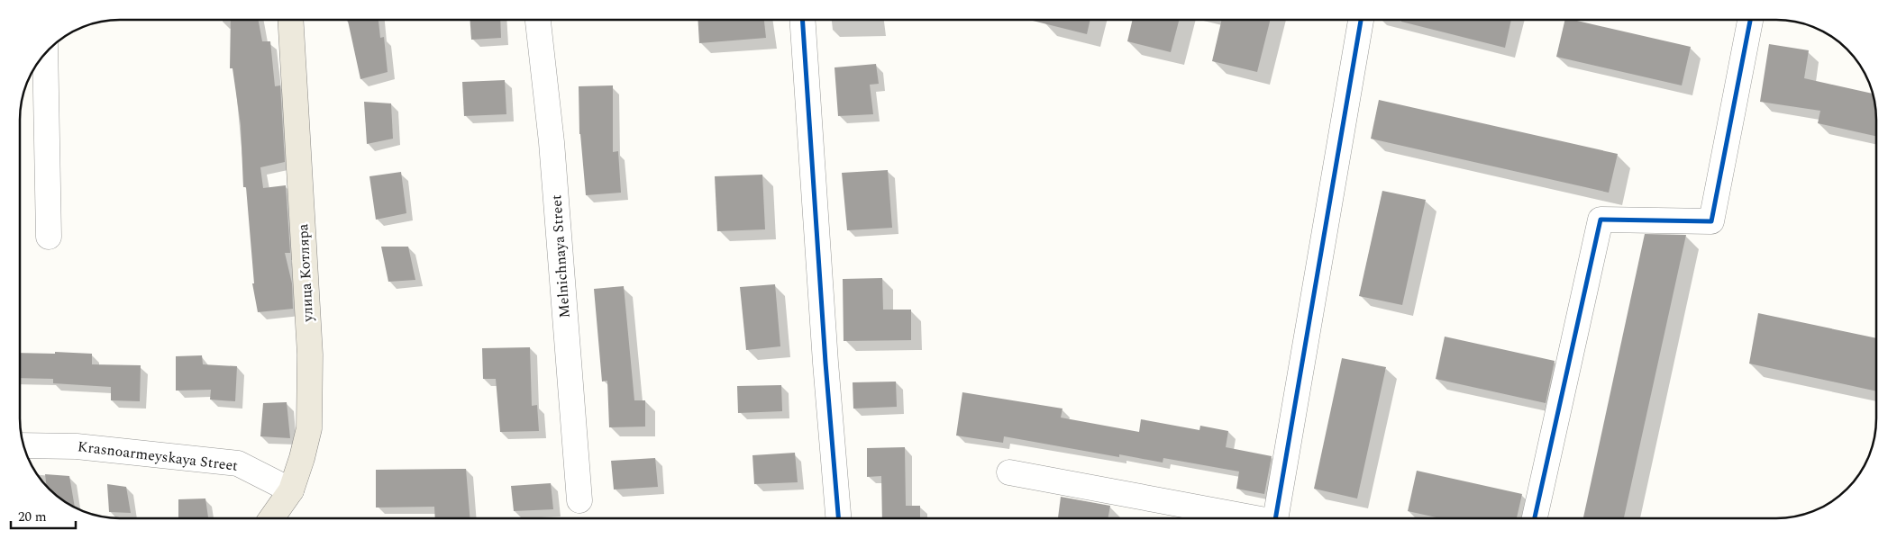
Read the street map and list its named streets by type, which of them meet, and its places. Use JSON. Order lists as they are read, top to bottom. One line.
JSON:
{"streets":{"main road":["улица Котляра"],"street":["Melnichnaya Street","Krasnoarmeyskaya Street"]},"crossings":[["улица Котляра","Krasnoarmeyskaya Street"]],"scale_bar":"20 m"}
